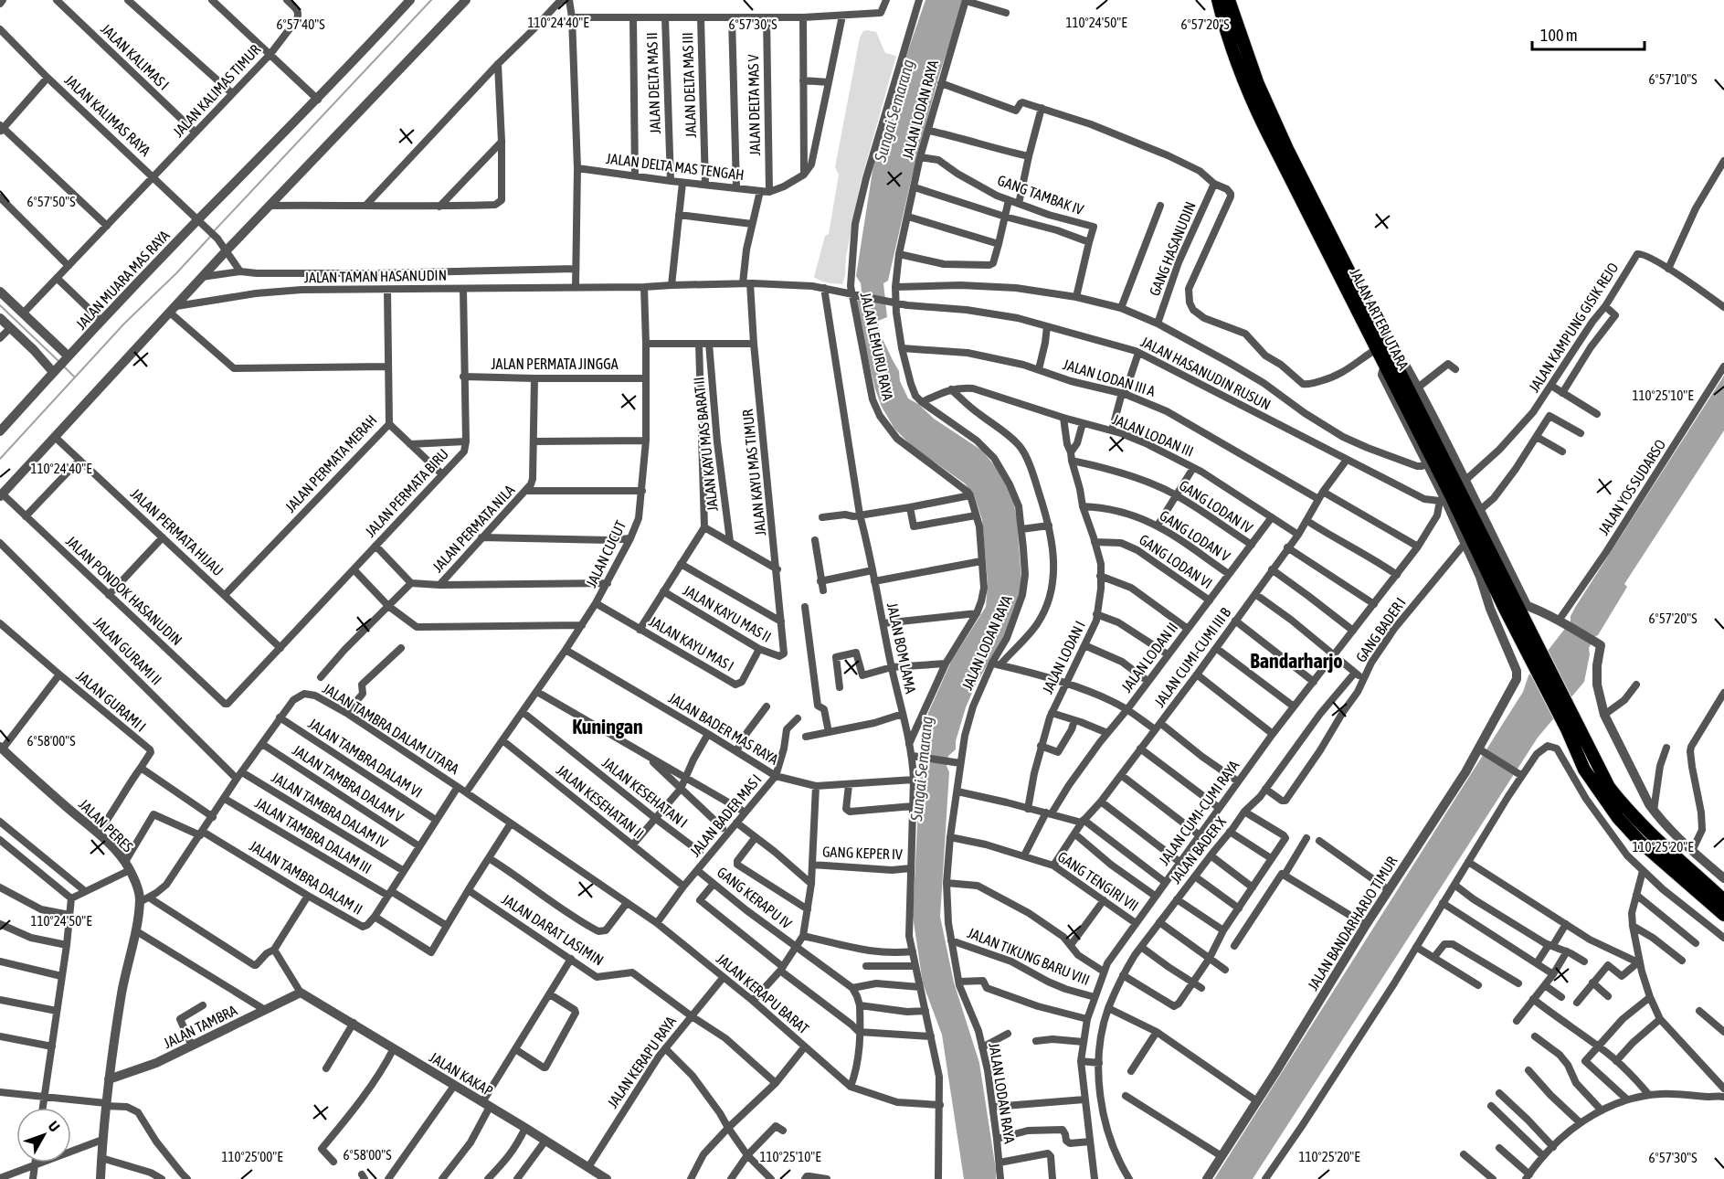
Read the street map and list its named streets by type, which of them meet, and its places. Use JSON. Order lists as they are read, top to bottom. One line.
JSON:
{"streets":{"highway":["JALAN ARTERI UTARA"],"street":["JALAN KALIMAS I","JALAN DELTA MAS II","JALAN DELTA MAS III","JALAN KALIMAS TIMUR","JALAN DELTA MAS V","JALAN LODAN RAYA","JALAN KALIMAS RAYA","JALAN DELTA MAS TENGAH","GANG TAMBAK IV","GANG HASANUDIN","JALAN TAMAN HASANUDIN","JALAN MUARA MAS RAYA","JALAN KAMPUNG GISIK REJO","JALAN LEMURU RAYA","JALAN PERMATA JINGGA","JALAN HASANUDIN RUSUN","JALAN LODAN III A","JALAN LODAN III","JALAN KAYU MAS BARAT II","JALAN PERMATA MERAH","JALAN KAYU MAS TIMUR","JALAN YOS SUDARSO","JALAN PERMATA BIRU","GANG LODAN IV","JALAN PERMATA NILA","JALAN PERMATA HIJAU","GANG LODAN V","JALAN CUCUT","GANG LODAN VI","JALAN PONDOK HASANUDIN","JALAN KAYU MAS II","GANG BADER I","JALAN KAYU MAS I","JALAN BOM LAMA","JALAN GURAMI II","JALAN LODAN I","JALAN LODAN II","JALAN CUMI-CUMI III B","JALAN GURAMI I","JALAN TAMBRA DALAM UTARA","JALAN BADER MAS RAYA","JALAN TAMBRA DALAM VI","JALAN TAMBRA DALAM V","JALAN KESEHATAN I","JALAN KESEHATAN II","JALAN TAMBRA DALAM IV","JALAN CUMI-CUMI RAYA","JALAN BADER MAS I","JALAN PERES","JALAN TAMBRA DALAM III","JALAN BADER X","GANG KEPER IV","JALAN TAMBRA DALAM II","GANG TENGIRI VII","GANG KERAPU IV","JALAN BANDARHARJO TIMUR","JALAN DARAT LASIMIN","JALAN TIKUNG BARU VIII","JALAN KERAPU BARAT","JALAN TAMBRA","JALAN KERAPU RAYA","JALAN KAKAP"]},"crossings":[["JALAN KALIMAS I","JALAN KALIMAS TIMUR"],["JALAN DELTA MAS II","JALAN DELTA MAS TENGAH"],["JALAN DELTA MAS III","JALAN DELTA MAS TENGAH"],["JALAN KALIMAS TIMUR","JALAN KALIMAS RAYA"],["JALAN DELTA MAS V","JALAN DELTA MAS TENGAH"],["JALAN LODAN RAYA","GANG TAMBAK IV"],["JALAN LODAN RAYA","JALAN TAMAN HASANUDIN"],["JALAN LODAN RAYA","JALAN HASANUDIN RUSUN"],["JALAN LODAN RAYA","JALAN LODAN III A"],["JALAN LODAN RAYA","JALAN LODAN III"],["JALAN LODAN RAYA","GANG TENGIRI VII"],["JALAN LODAN RAYA","JALAN TIKUNG BARU VIII"],["JALAN KALIMAS RAYA","JALAN TAMAN HASANUDIN"],["JALAN KALIMAS RAYA","JALAN MUARA MAS RAYA"],["JALAN DELTA MAS TENGAH","JALAN KAYU MAS TIMUR"],["JALAN TAMAN HASANUDIN","JALAN LEMURU RAYA"],["JALAN TAMAN HASANUDIN","JALAN HASANUDIN RUSUN"],["JALAN TAMAN HASANUDIN","JALAN PERMATA MERAH"],["JALAN TAMAN HASANUDIN","JALAN KAYU MAS TIMUR"],["JALAN TAMAN HASANUDIN","JALAN PERMATA BIRU"],["JALAN TAMAN HASANUDIN","JALAN CUCUT"],["JALAN TAMAN HASANUDIN","JALAN BOM LAMA"],["JALAN ARTERI UTARA","JALAN KAMPUNG GISIK REJO"],["JALAN ARTERI UTARA","JALAN HASANUDIN RUSUN"],["JALAN ARTERI UTARA","JALAN CUMI-CUMI RAYA"],["JALAN ARTERI UTARA","JALAN BANDARHARJO TIMUR"],["JALAN KAMPUNG GISIK REJO","JALAN HASANUDIN RUSUN"],["JALAN KAMPUNG GISIK REJO","JALAN CUMI-CUMI RAYA"],["JALAN PERMATA JINGGA","JALAN PERMATA BIRU"],["JALAN PERMATA JINGGA","JALAN PERMATA NILA"],["JALAN PERMATA JINGGA","JALAN CUCUT"],["JALAN HASANUDIN RUSUN","JALAN CUMI-CUMI III B"],["JALAN HASANUDIN RUSUN","JALAN CUMI-CUMI RAYA"],["JALAN LODAN III A","JALAN CUMI-CUMI III B"],["JALAN LODAN III A","JALAN CUMI-CUMI RAYA"],["JALAN LODAN III","JALAN LODAN I"],["JALAN LODAN III","JALAN LODAN II"],["JALAN LODAN III","JALAN CUMI-CUMI III B"],["JALAN PERMATA MERAH","JALAN PERMATA HIJAU"],["JALAN KAYU MAS TIMUR","JALAN KAYU MAS II"],["JALAN PERMATA BIRU","JALAN PERMATA HIJAU"],["JALAN PERMATA BIRU","JALAN PONDOK HASANUDIN"],["GANG LODAN IV","JALAN LODAN I"],["GANG LODAN IV","JALAN LODAN II"],["GANG LODAN V","JALAN LODAN I"],["GANG LODAN V","JALAN LODAN II"],["JALAN CUCUT","JALAN KAYU MAS I"],["JALAN CUCUT","JALAN TAMBRA DALAM UTARA"],["JALAN CUCUT","JALAN BADER MAS RAYA"],["JALAN CUCUT","JALAN KESEHATAN I"],["JALAN CUCUT","JALAN KESEHATAN II"],["GANG LODAN VI","JALAN LODAN I"],["GANG LODAN VI","JALAN LODAN II"],["JALAN KAYU MAS II","JALAN KAYU MAS I"],["GANG BADER I","JALAN BADER X"],["JALAN BOM LAMA","JALAN BADER MAS RAYA"],["JALAN BOM LAMA","GANG KEPER IV"],["JALAN GURAMI II","JALAN TAMBRA DALAM UTARA"],["JALAN GURAMI II","JALAN TAMBRA DALAM IV"],["JALAN LODAN II","GANG TENGIRI VII"],["JALAN CUMI-CUMI III B","GANG TENGIRI VII"],["JALAN TAMBRA DALAM UTARA","JALAN TAMBRA DALAM VI"],["JALAN TAMBRA DALAM UTARA","JALAN TAMBRA DALAM V"],["JALAN TAMBRA DALAM UTARA","JALAN TAMBRA DALAM IV"],["JALAN TAMBRA DALAM UTARA","JALAN BADER MAS I"],["JALAN TAMBRA DALAM UTARA","JALAN PERES"],["JALAN TAMBRA DALAM UTARA","JALAN TAMBRA DALAM III"],["JALAN TAMBRA DALAM UTARA","JALAN TAMBRA DALAM II"],["JALAN TAMBRA DALAM UTARA","JALAN KERAPU BARAT"],["JALAN BADER MAS RAYA","JALAN BADER MAS I"],["JALAN TAMBRA DALAM VI","JALAN TAMBRA DALAM II"],["JALAN TAMBRA DALAM V","JALAN TAMBRA DALAM II"],["JALAN TAMBRA DALAM IV","JALAN TAMBRA DALAM II"],["JALAN CUMI-CUMI RAYA","GANG TENGIRI VII"],["JALAN CUMI-CUMI RAYA","JALAN TIKUNG BARU VIII"],["JALAN BADER MAS I","GANG KERAPU IV"],["JALAN BADER MAS I","JALAN KERAPU BARAT"],["JALAN PERES","JALAN TAMBRA DALAM II"],["JALAN PERES","JALAN TAMBRA"],["JALAN TAMBRA DALAM III","JALAN TAMBRA DALAM II"],["JALAN DARAT LASIMIN","JALAN KERAPU RAYA"],["JALAN KERAPU BARAT","JALAN KERAPU RAYA"],["JALAN TAMBRA","JALAN KAKAP"],["JALAN KERAPU RAYA","JALAN KAKAP"]],"districts":["Bandarharjo","Kuningan"],"water":["Sungai Semarang"],"scale_bar":"100 m","north":"top right","coordinates":["110°24'40\"E","110°24'50\"E","6°57'40\"S","6°57'30\"S","6°57'20\"S","6°57'10\"S","6°57'50\"S","110°25'10\"E","6°58'00\"S","110°25'20\"E","110°25'00\"E"]}
